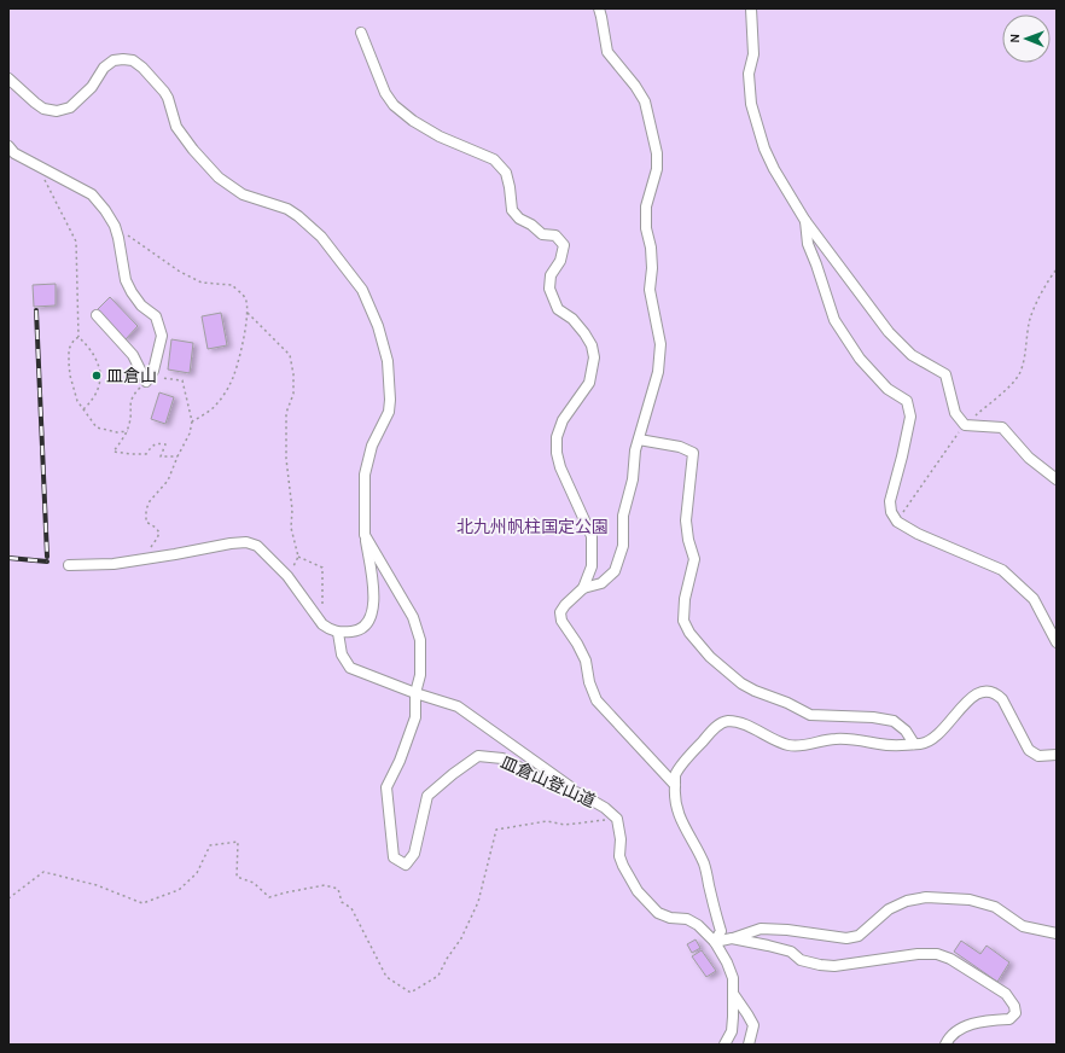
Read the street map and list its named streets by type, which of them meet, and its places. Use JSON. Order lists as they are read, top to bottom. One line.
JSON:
{"streets":{"street":["皿倉山登山道"]},"parks":["北九州帆柱国定公園"],"places":["皿倉山"],"north":"left"}
